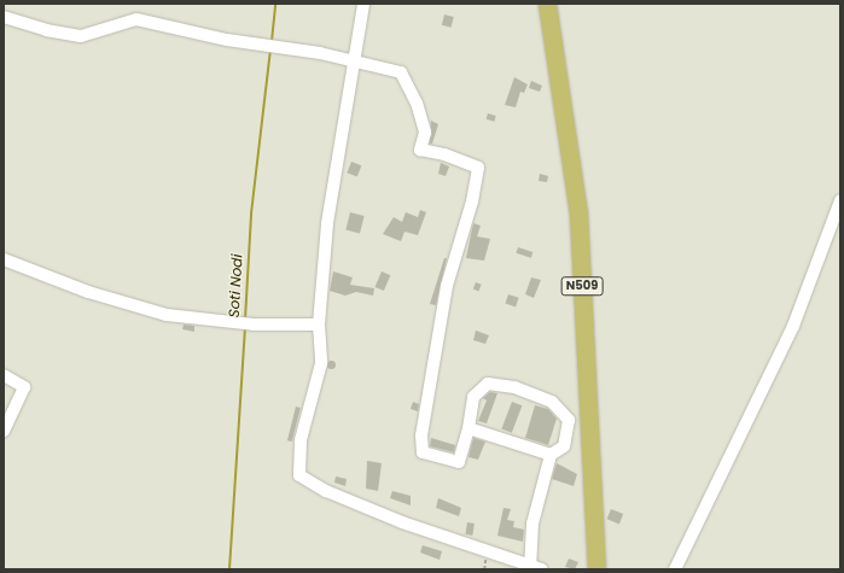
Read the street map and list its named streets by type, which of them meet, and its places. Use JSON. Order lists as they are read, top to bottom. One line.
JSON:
{"streets":{"highway":["N509"]},"water":["Soti Nodi"]}
